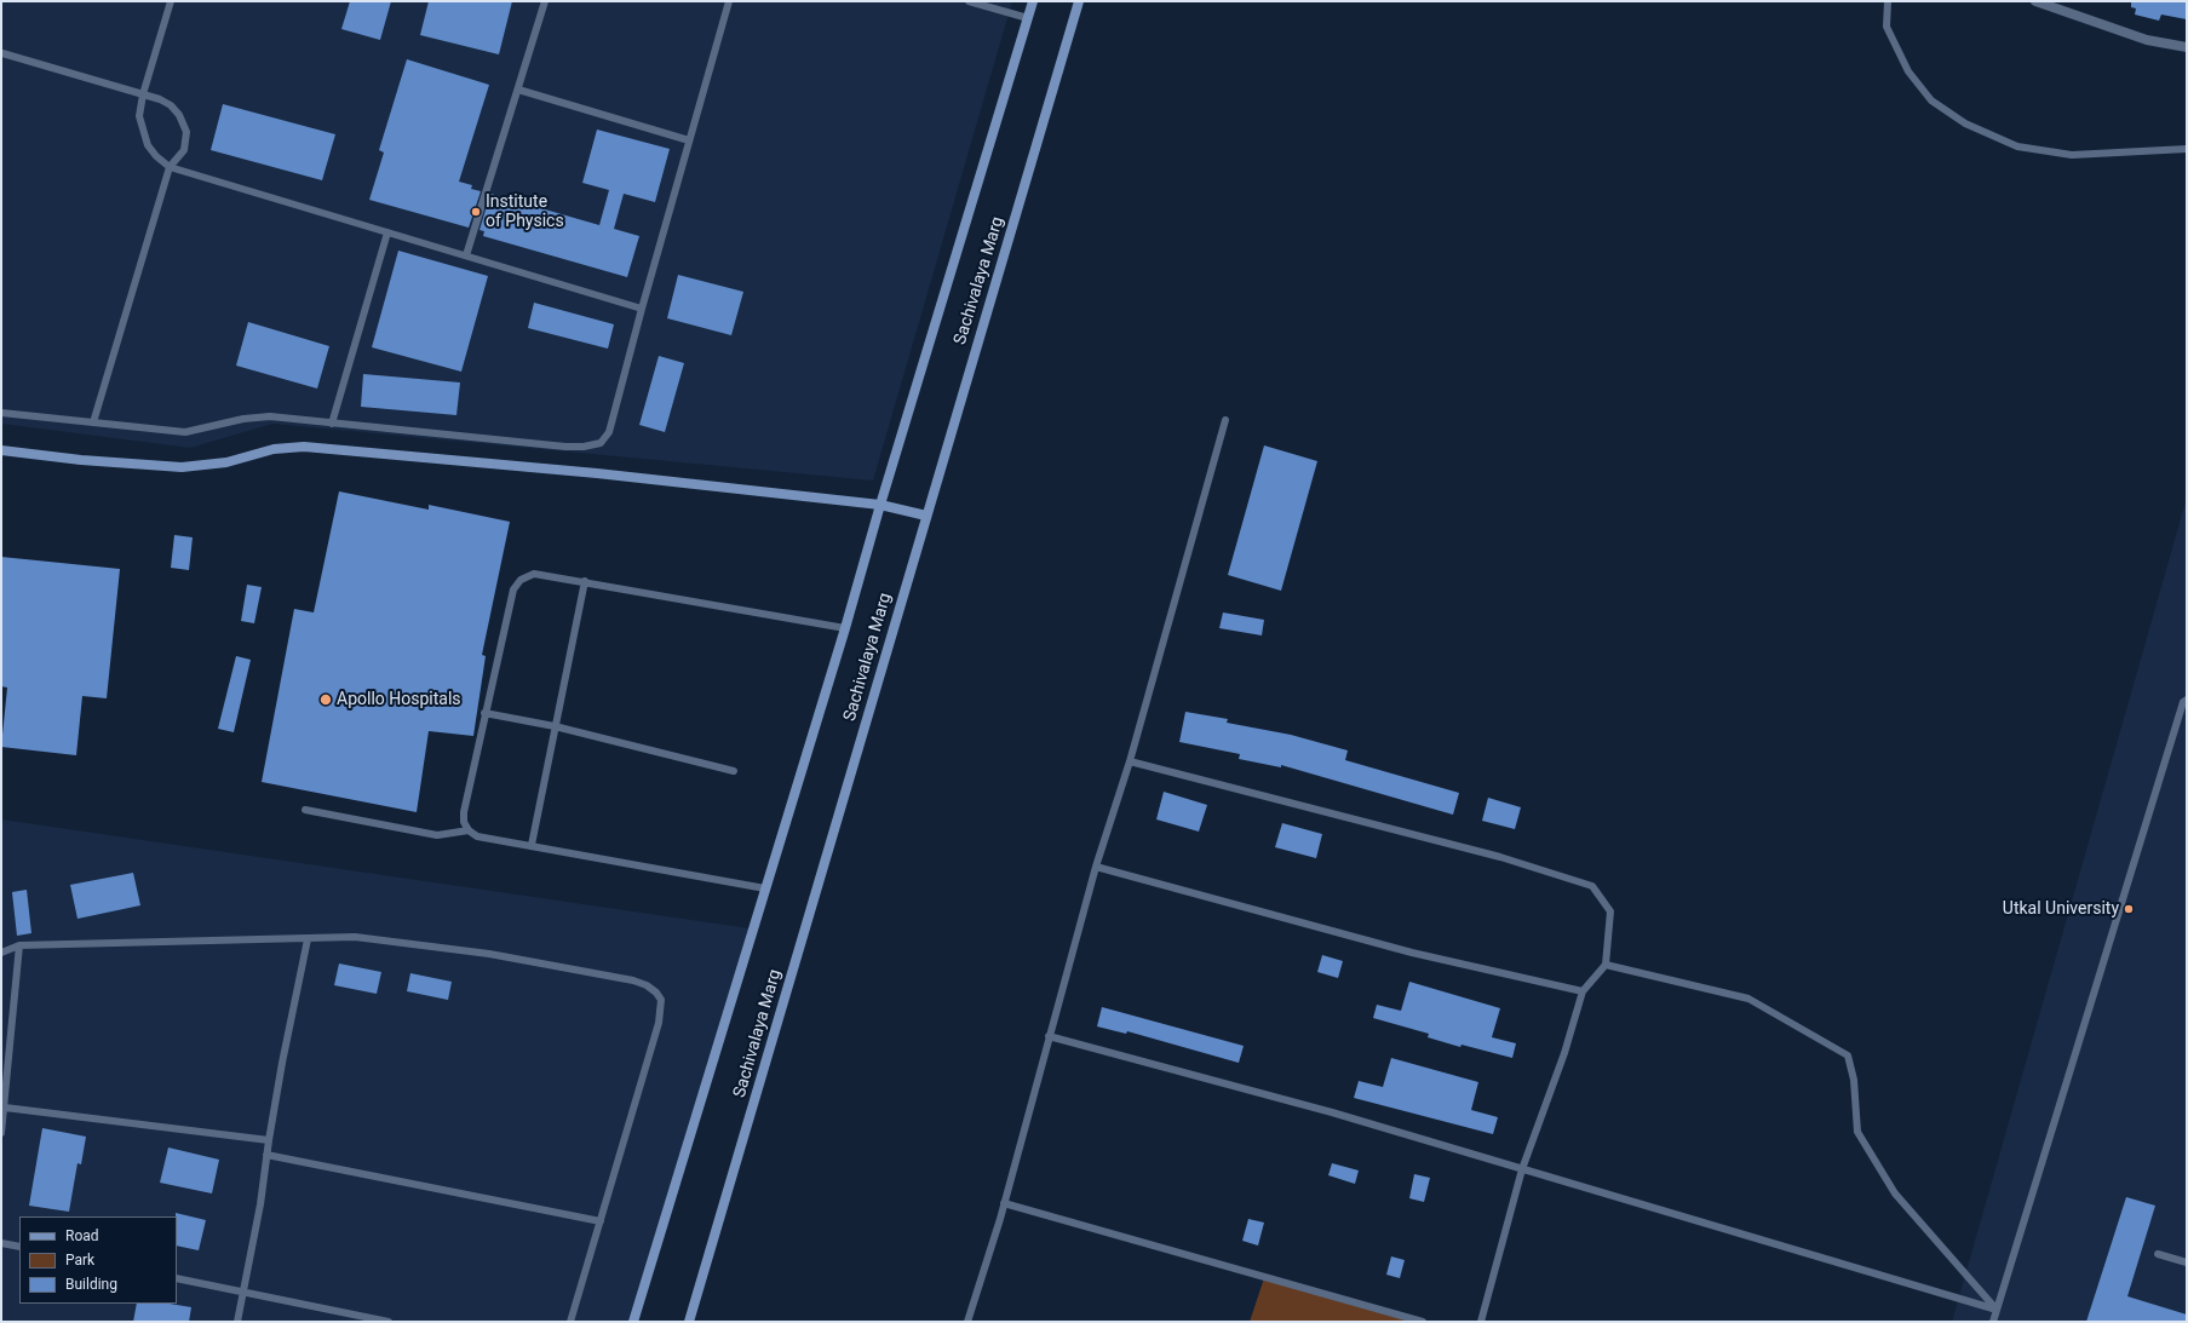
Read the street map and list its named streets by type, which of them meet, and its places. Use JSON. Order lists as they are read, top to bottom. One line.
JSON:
{"streets":{"main road":["Sachivalaya Marg"]},"places":["Institute of Physics","Apollo Hospitals","Utkal University"],"legend":["Road","Park","Building"]}
